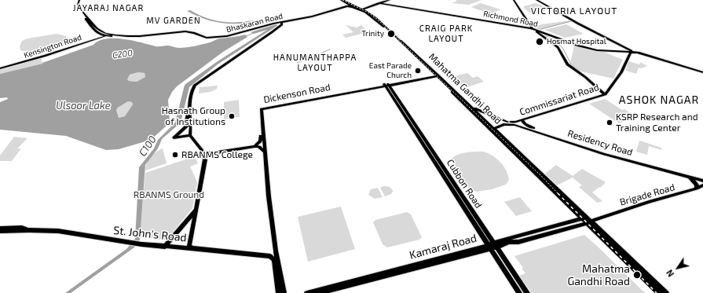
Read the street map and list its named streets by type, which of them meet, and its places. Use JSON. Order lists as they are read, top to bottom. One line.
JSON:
{"streets":{"main road":["Richmond Road","Bhaskaran Road","Kensington Road","Mahatma Gandhi Road","Dickenson Road","Commissariat Road","Residency Road","Cubbon Road","Brigade Road","St. John's Road","Kamaraj Road"]},"crossings":[["Richmond Road","Commissariat Road"],["Bhaskaran Road","Kensington Road"],["Mahatma Gandhi Road","Dickenson Road"],["Mahatma Gandhi Road","Commissariat Road"],["Mahatma Gandhi Road","Residency Road"],["Mahatma Gandhi Road","Brigade Road"],["Mahatma Gandhi Road","Kamaraj Road"],["Dickenson Road","Cubbon Road"],["Commissariat Road","Residency Road"],["Cubbon Road","Kamaraj Road"],["Brigade Road","Kamaraj Road"]],"districts":["JAYARAJ NAGAR","VICTORIA LAYOUT","MV GARDEN","CRAIG PARK LAYOUT","HANUMANTHAPPA LAYOUT","ASHOK NAGAR"],"water":["C200","Ulsoor Lake","C100"],"parks":["RBANMS Ground"],"places":["Trinity","Hosmat Hospital","East Parade Church","Hasnath Group of Institutions","KSRP Research and Training Center","RBANMS College","Mahatma Gandhi Road"],"north":"bottom left"}
